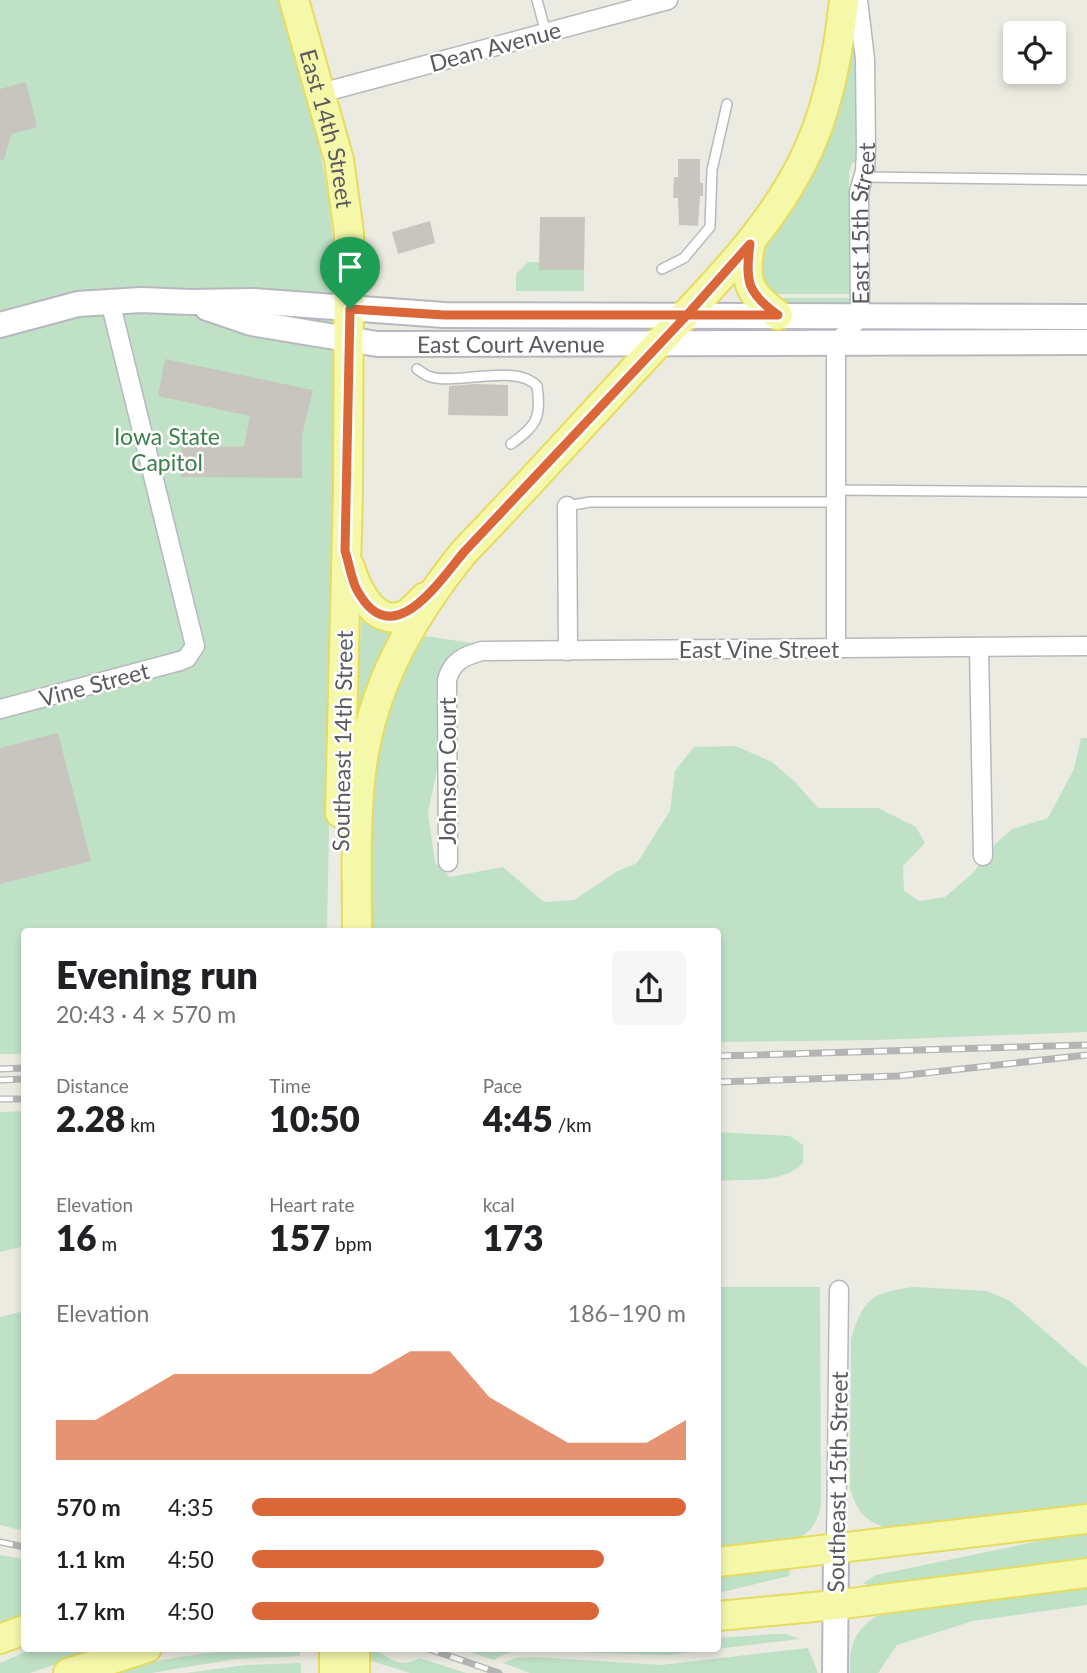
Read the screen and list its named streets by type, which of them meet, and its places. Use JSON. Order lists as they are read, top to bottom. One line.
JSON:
{"streets":{"main road":["East 14th Street","Southeast 14th Street"],"street":["Dean Avenue","East 15th Street","East Court Avenue","East Vine Street","Vine Street","Johnson Court","Southeast 15th Street"]},"crossings":[["Dean Avenue","East 14th Street"],["East 14th Street","East Court Avenue"],["East 14th Street","Southeast 14th Street"],["East 15th Street","East Court Avenue"],["East Court Avenue","Vine Street"],["East Vine Street","Johnson Court"]],"parks":["Iowa State Capitol"],"page":{"heading":["Evening run","20:43 · 4 × 570 m"],"stats":[["Distance","2.28 km"],["Time","10:50"],["Pace","4:45 /km"],["Elevation","16 m"],["Heart rate","157 bpm"],["kcal","173"]],"chart":["Elevation","186–190 m"],"list":[{"name":"570 m","note":"4:35"},{"name":"1.1 km","note":"4:50"},{"name":"1.7 km","note":"4:50"}]}}
